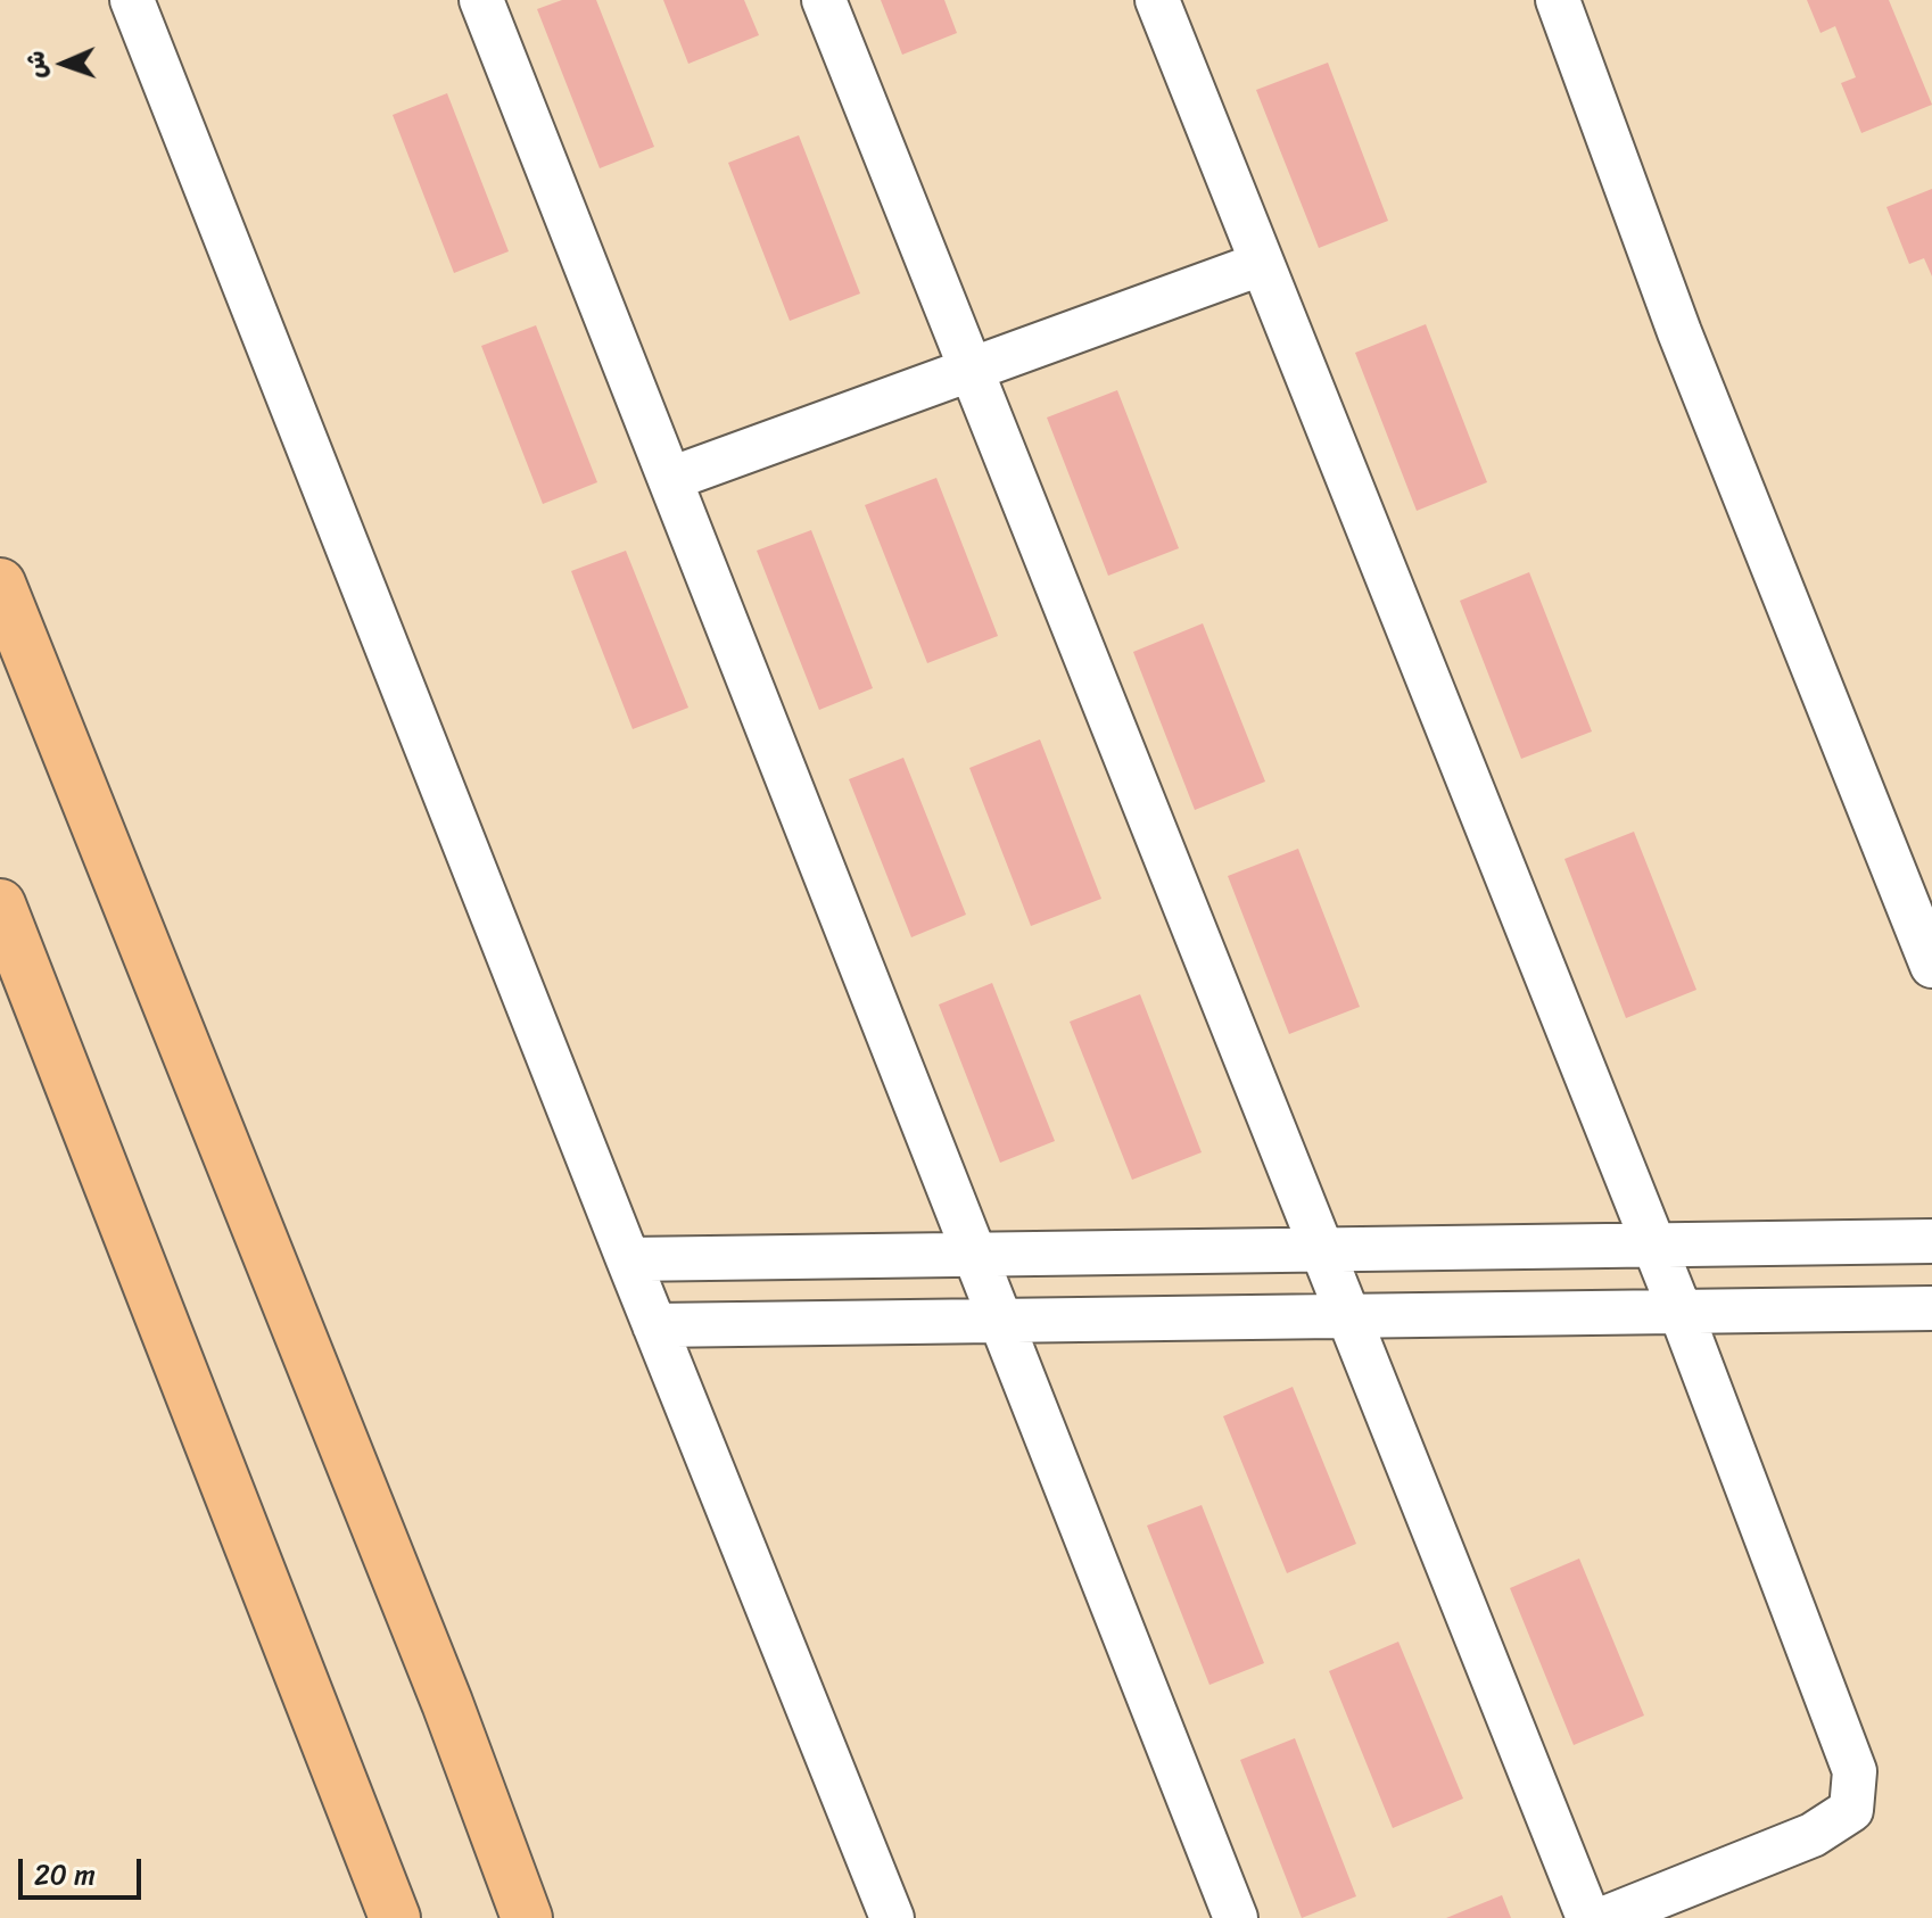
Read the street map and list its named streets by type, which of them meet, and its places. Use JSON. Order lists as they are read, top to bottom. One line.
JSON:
{"scale_bar":"20 m","north":"left"}
